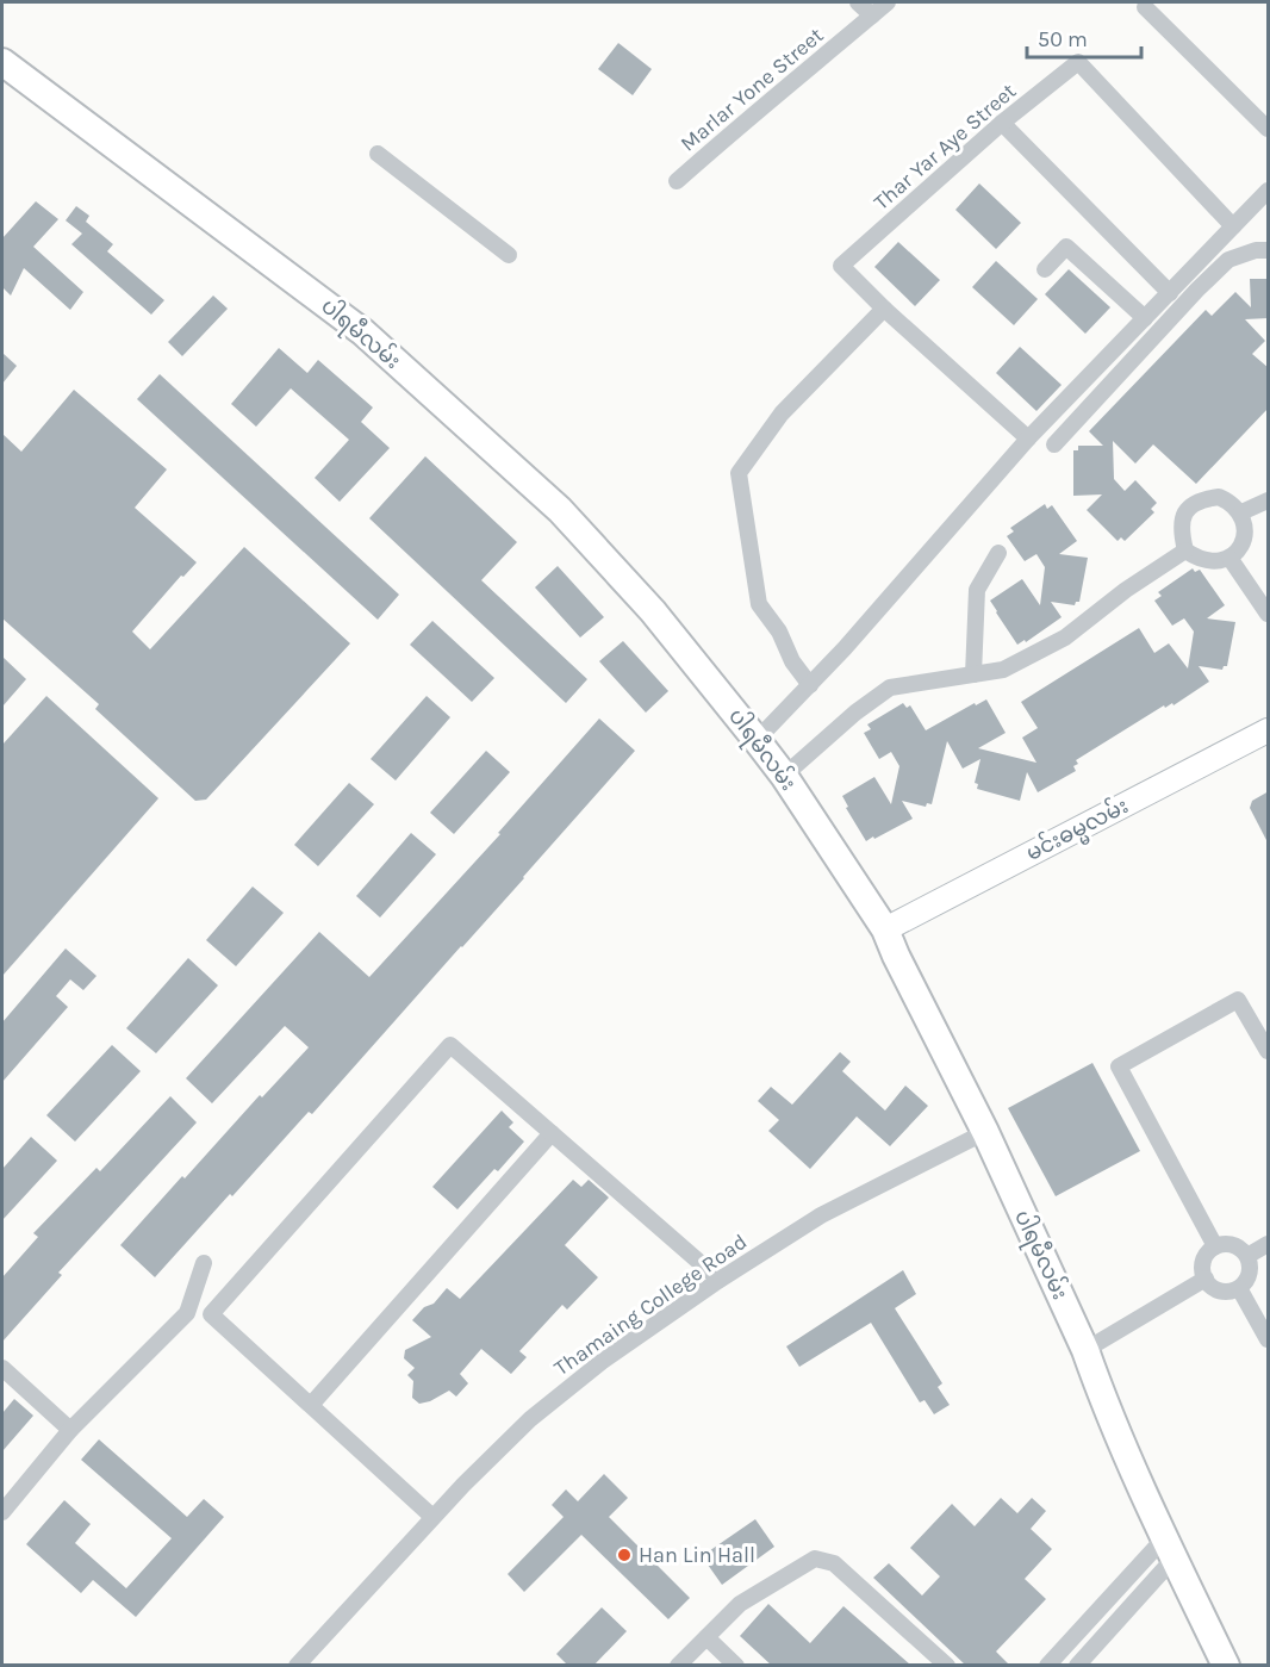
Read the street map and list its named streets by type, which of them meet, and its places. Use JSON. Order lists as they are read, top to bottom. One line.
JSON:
{"streets":{"main road":["ပါရမီလမ်း","မင်းဓမ္မလမ်း"],"street":["Marlar Yone Street","Thar Yar Aye Street","Thamaing College Road"]},"crossings":[["ပါရမီလမ်း","မင်းဓမ္မလမ်း"],["ပါရမီလမ်း","Thamaing College Road"]],"places":["Han Lin Hall"],"scale_bar":"50 m"}
